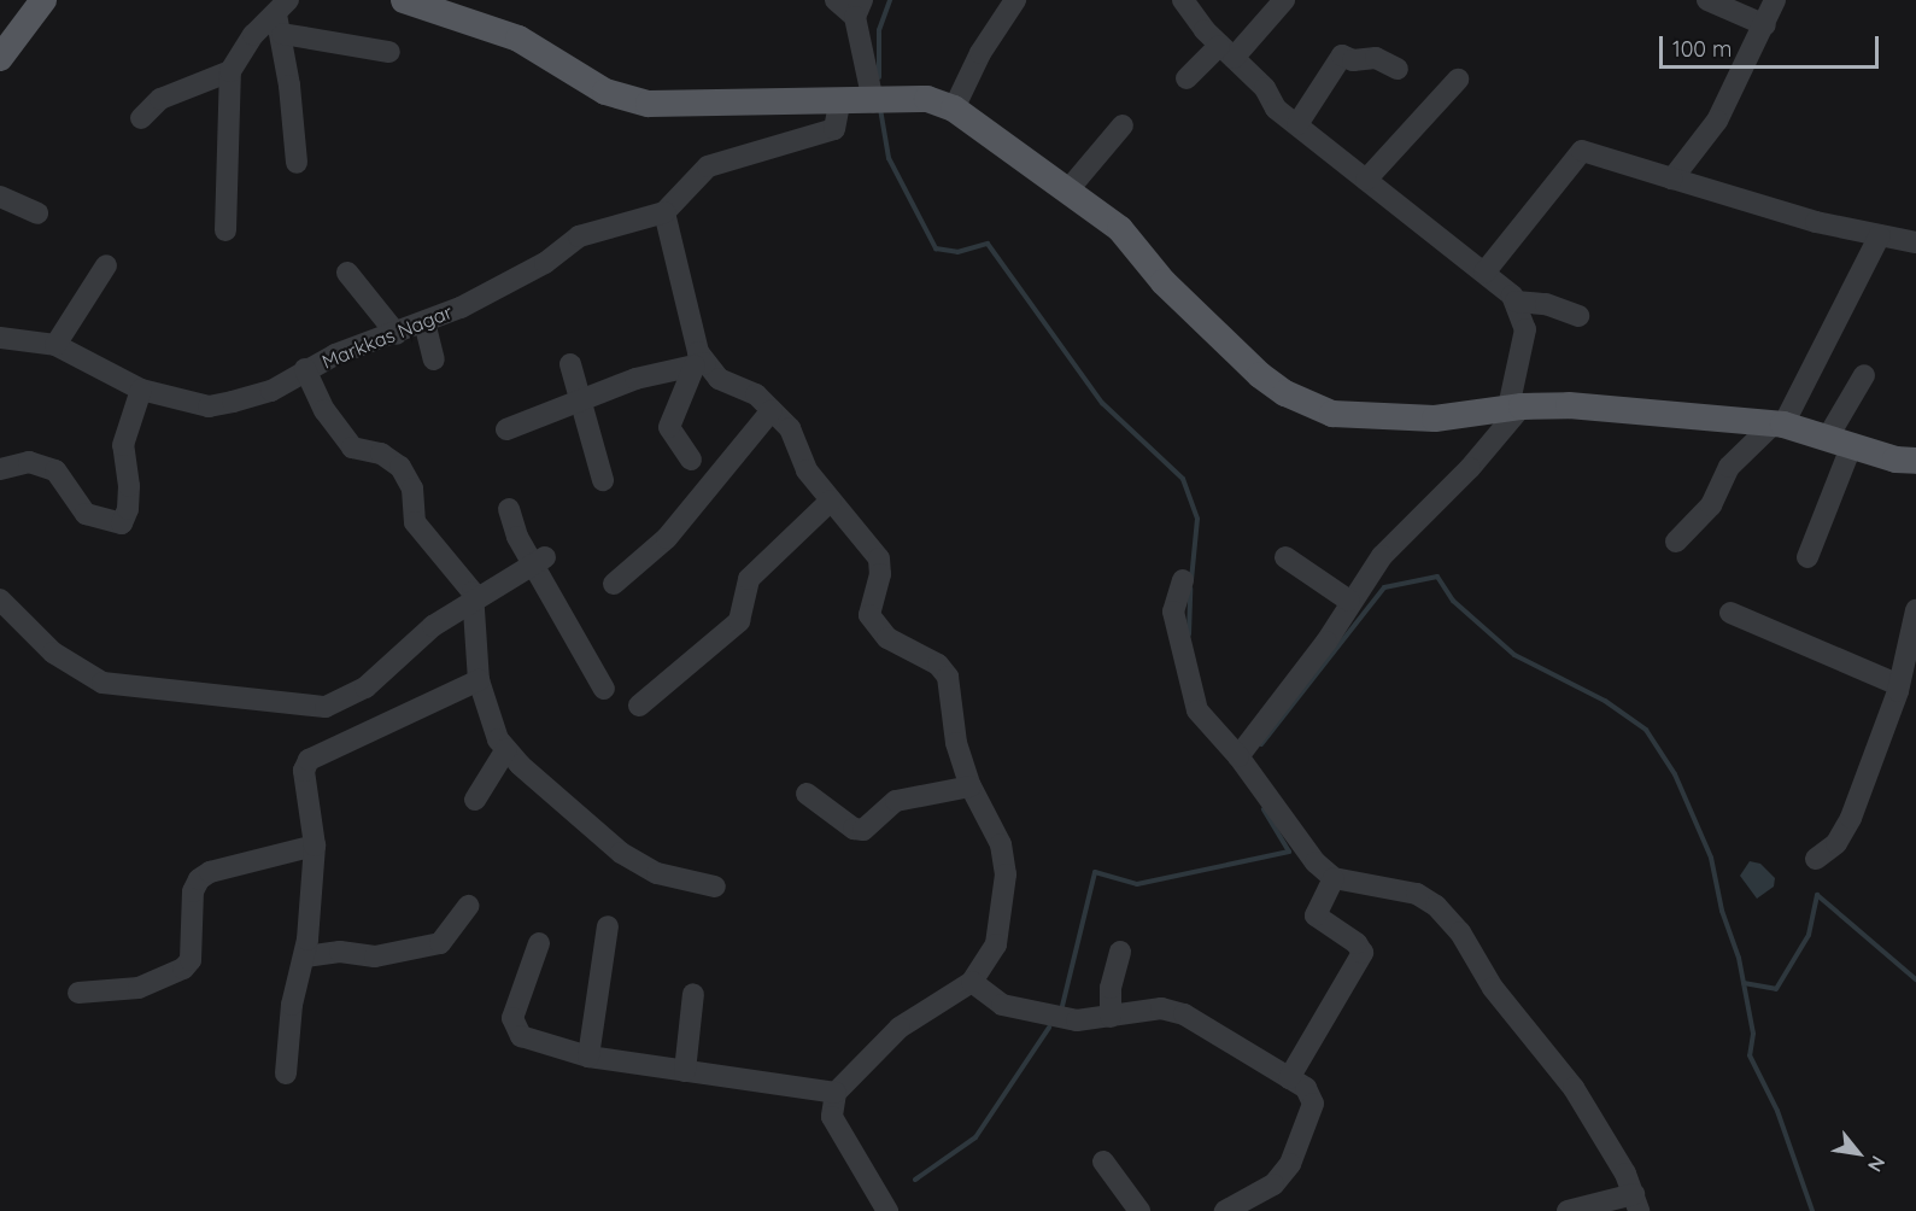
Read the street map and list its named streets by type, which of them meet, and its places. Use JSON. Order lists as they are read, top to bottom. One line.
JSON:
{"streets":{"street":["Markkas Nagar"]},"scale_bar":"100 m","north":"bottom right"}
